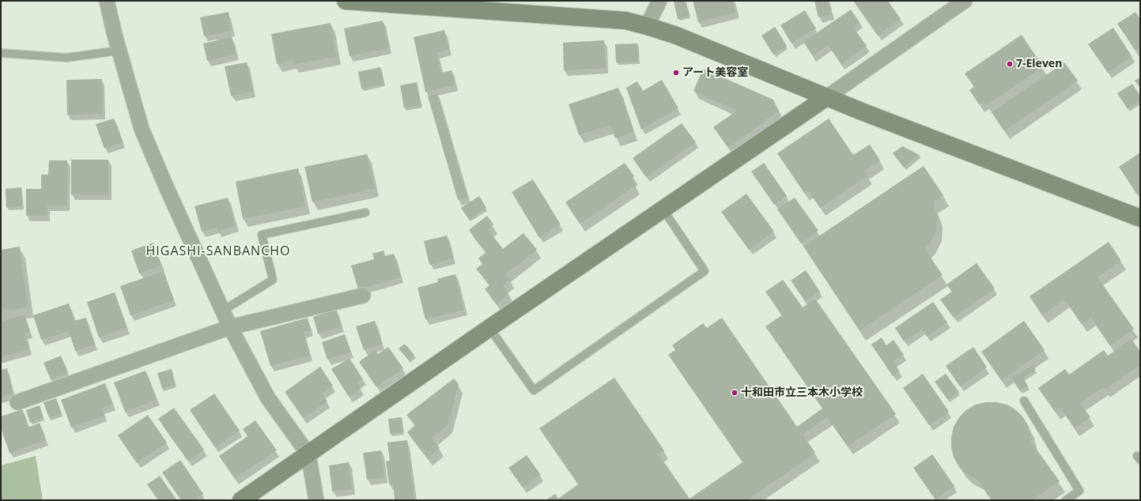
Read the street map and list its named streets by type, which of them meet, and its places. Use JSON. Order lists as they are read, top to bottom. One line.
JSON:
{"districts":["HIGASHI-SANBANCHO"],"places":["7-Eleven","アート美容室","十和田市立三本木小学校"]}
